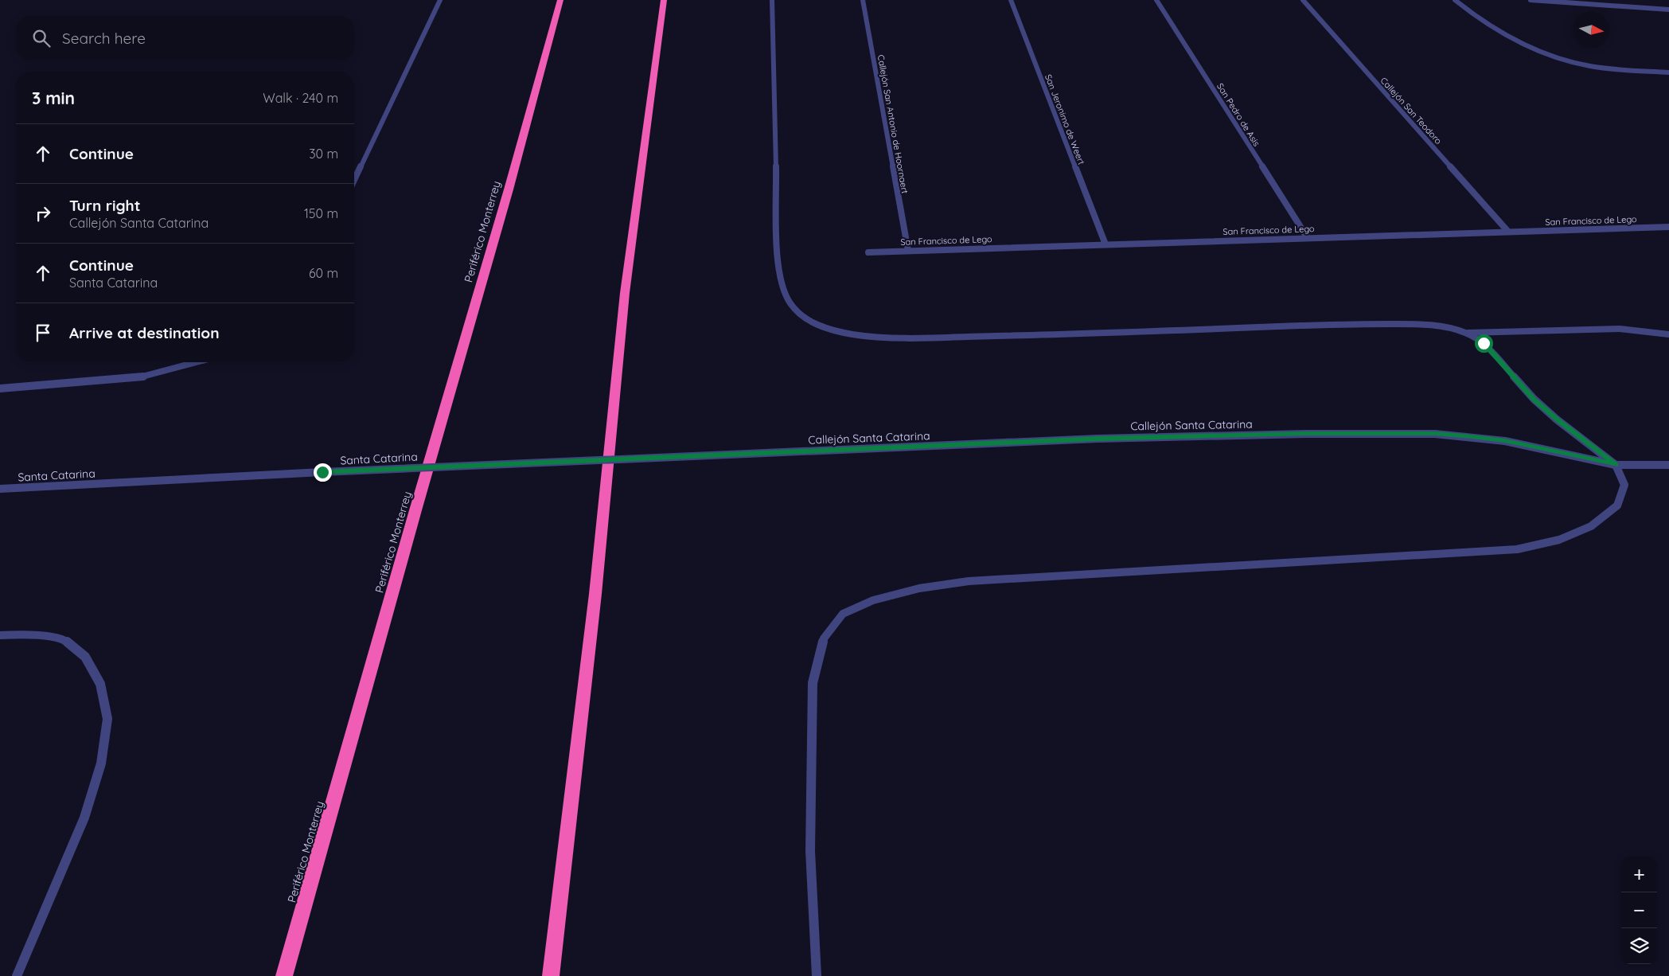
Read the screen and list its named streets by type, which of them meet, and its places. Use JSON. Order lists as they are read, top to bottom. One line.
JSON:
{"streets":{"highway":["Periférico Monterrey"],"street":["Callejón San Teodoro","San Pedro de Asis","San Jeronimo de Weert","Callejón San Antonio de Hoornaert","San Francisco de Lego","Callejón Santa Catarina","Santa Catarina"]},"crossings":[["Callejón San Teodoro","San Francisco de Lego"],["San Pedro de Asis","San Francisco de Lego"],["San Jeronimo de Weert","San Francisco de Lego"],["Callejón San Antonio de Hoornaert","San Francisco de Lego"],["Callejón Santa Catarina","Santa Catarina"]],"north":"right","page":{"search":"Search here","heading":["3 min","Walk · 240 m"],"list":[["Continue","30 m"],["Turn right","Callejón Santa Catarina","150 m"],["Continue","Santa Catarina","60 m"],"Arrive at destination"],"map_buttons":["+","−"]}}
